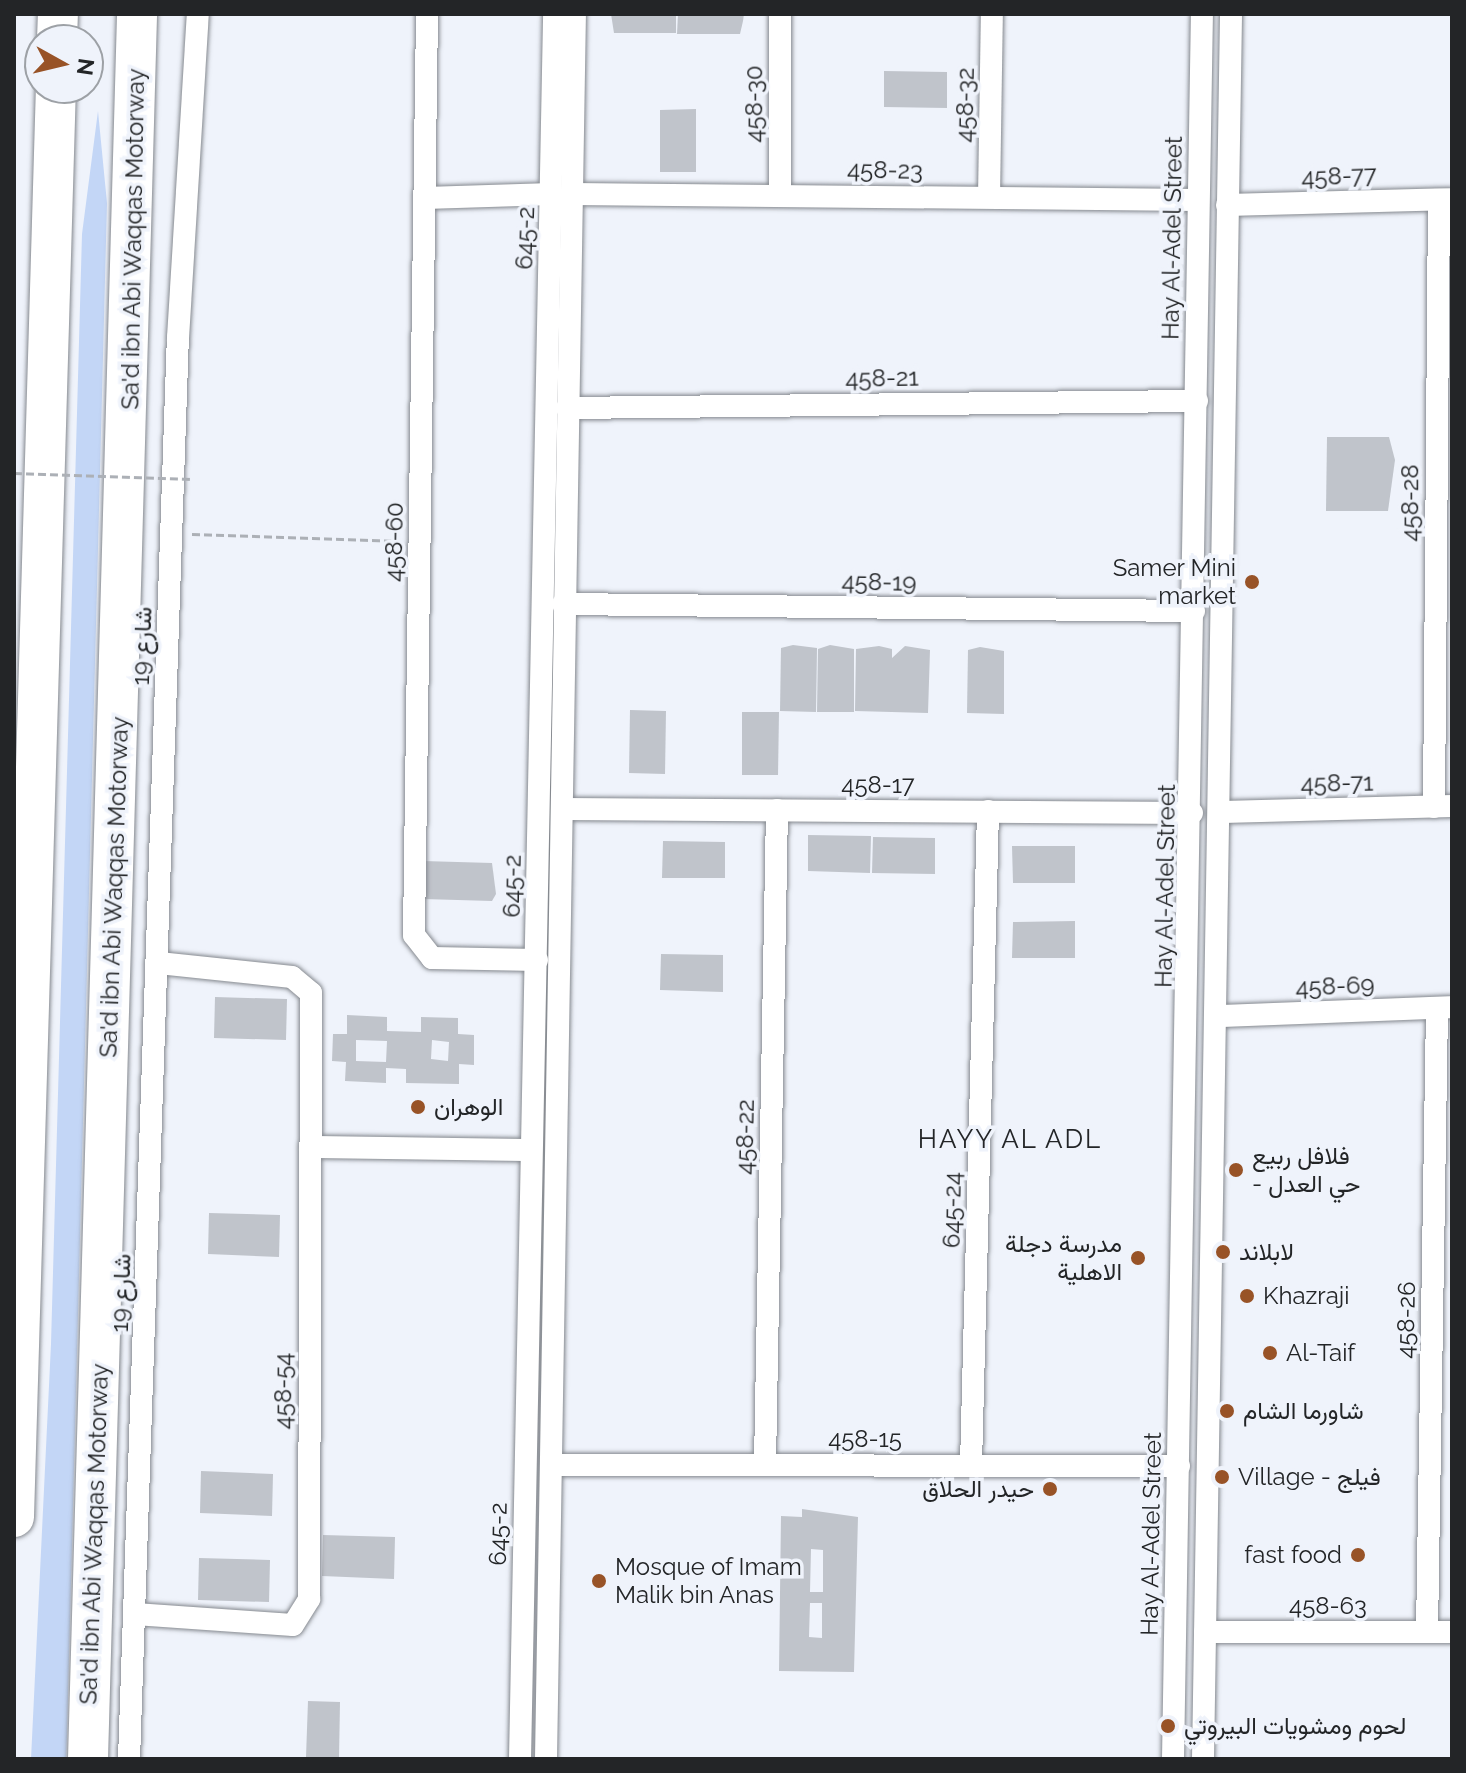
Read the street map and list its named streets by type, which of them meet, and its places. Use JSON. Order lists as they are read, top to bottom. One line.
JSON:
{"streets":{"highway":["Sa'd ibn Abi Waqqas Motorway"],"street":["458-30","458-32","458-23","458-77","645-2","Hay Al-Adel Street","458-21","458-28","458-60","458-19","شارع 19","458-71","458-17","458-69","458-22","645-24","458-26","458-54","458-15","458-63"]},"crossings":[["458-30","458-23"],["458-32","458-23"],["458-23","458-77"],["458-23","645-2"],["458-23","Hay Al-Adel Street"],["458-23","458-60"],["458-77","Hay Al-Adel Street"],["458-77","458-28"],["645-2","458-21"],["645-2","458-60"],["645-2","458-19"],["645-2","458-17"],["645-2","458-15"],["Hay Al-Adel Street","458-21"],["Hay Al-Adel Street","458-19"],["Hay Al-Adel Street","458-17"],["Hay Al-Adel Street","458-15"],["458-28","458-71"],["شارع 19","458-54"],["458-17","458-22"],["458-17","645-24"],["458-69","458-26"],["458-22","458-15"],["645-24","458-15"],["458-26","458-63"]],"districts":["HAYY AL ADL"],"places":["Samer Mini market","الوهران","فلافل ربيع - حي العدل","لابلاند","مدرسة دجلة الاهلية","Khazraji","Al-Taif","شاورما الشام","Village - فيلج","حيدر الحلاق","fast food","Mosque of Imam Malik bin Anas","لحوم ومشويات البيروتي"],"north":"right"}
